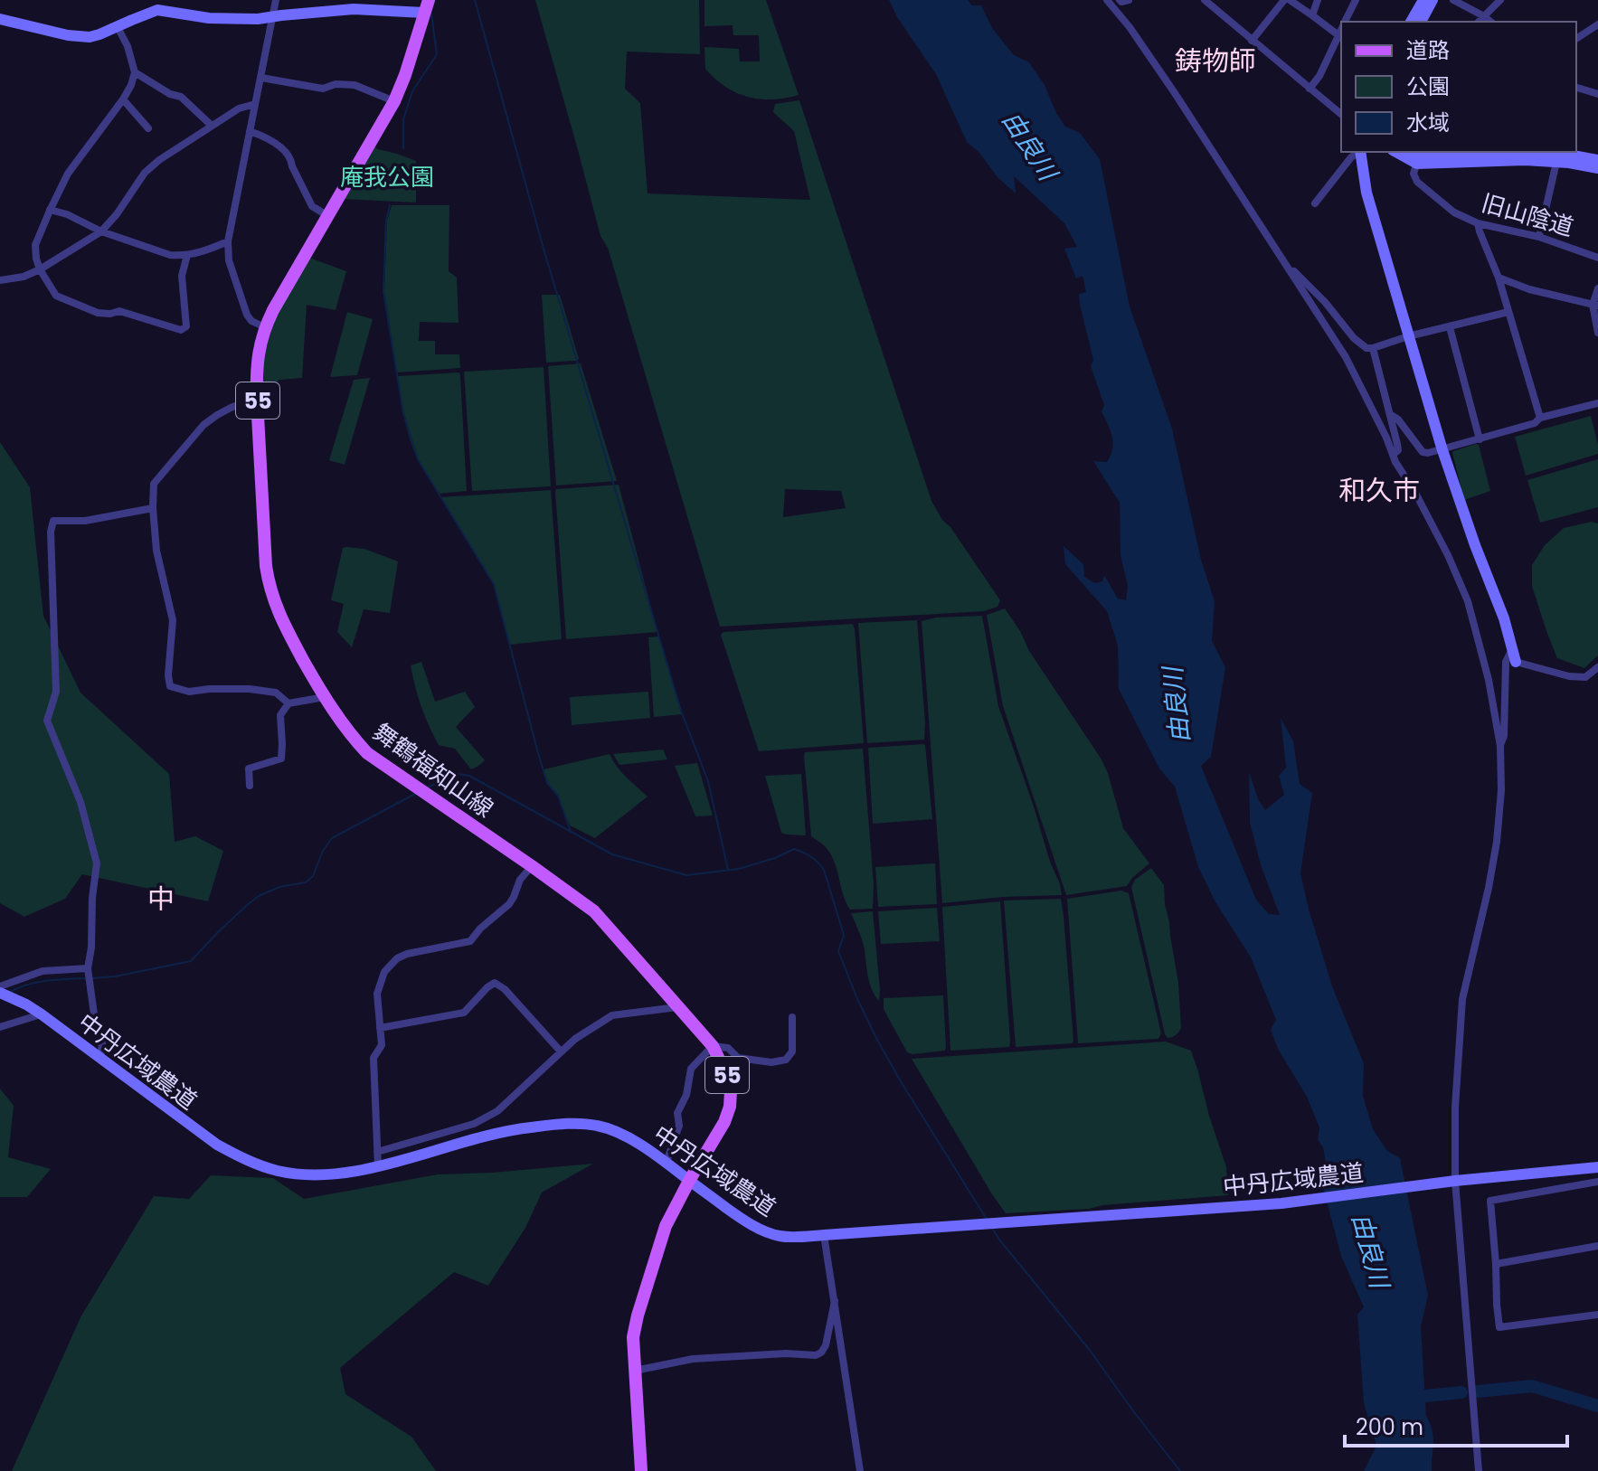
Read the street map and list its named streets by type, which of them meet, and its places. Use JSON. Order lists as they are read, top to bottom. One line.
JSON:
{"streets":{"main road":["55","舞鶴福知山線"],"street":["旧山陰道","中丹広域農道"]},"crossings":[["舞鶴福知山線","中丹広域農道"]],"districts":["鋳物師","和久市","中"],"water":["由良川"],"parks":["庵我公園"],"legend":["道路","公園","水域"],"scale_bar":"200 m"}
